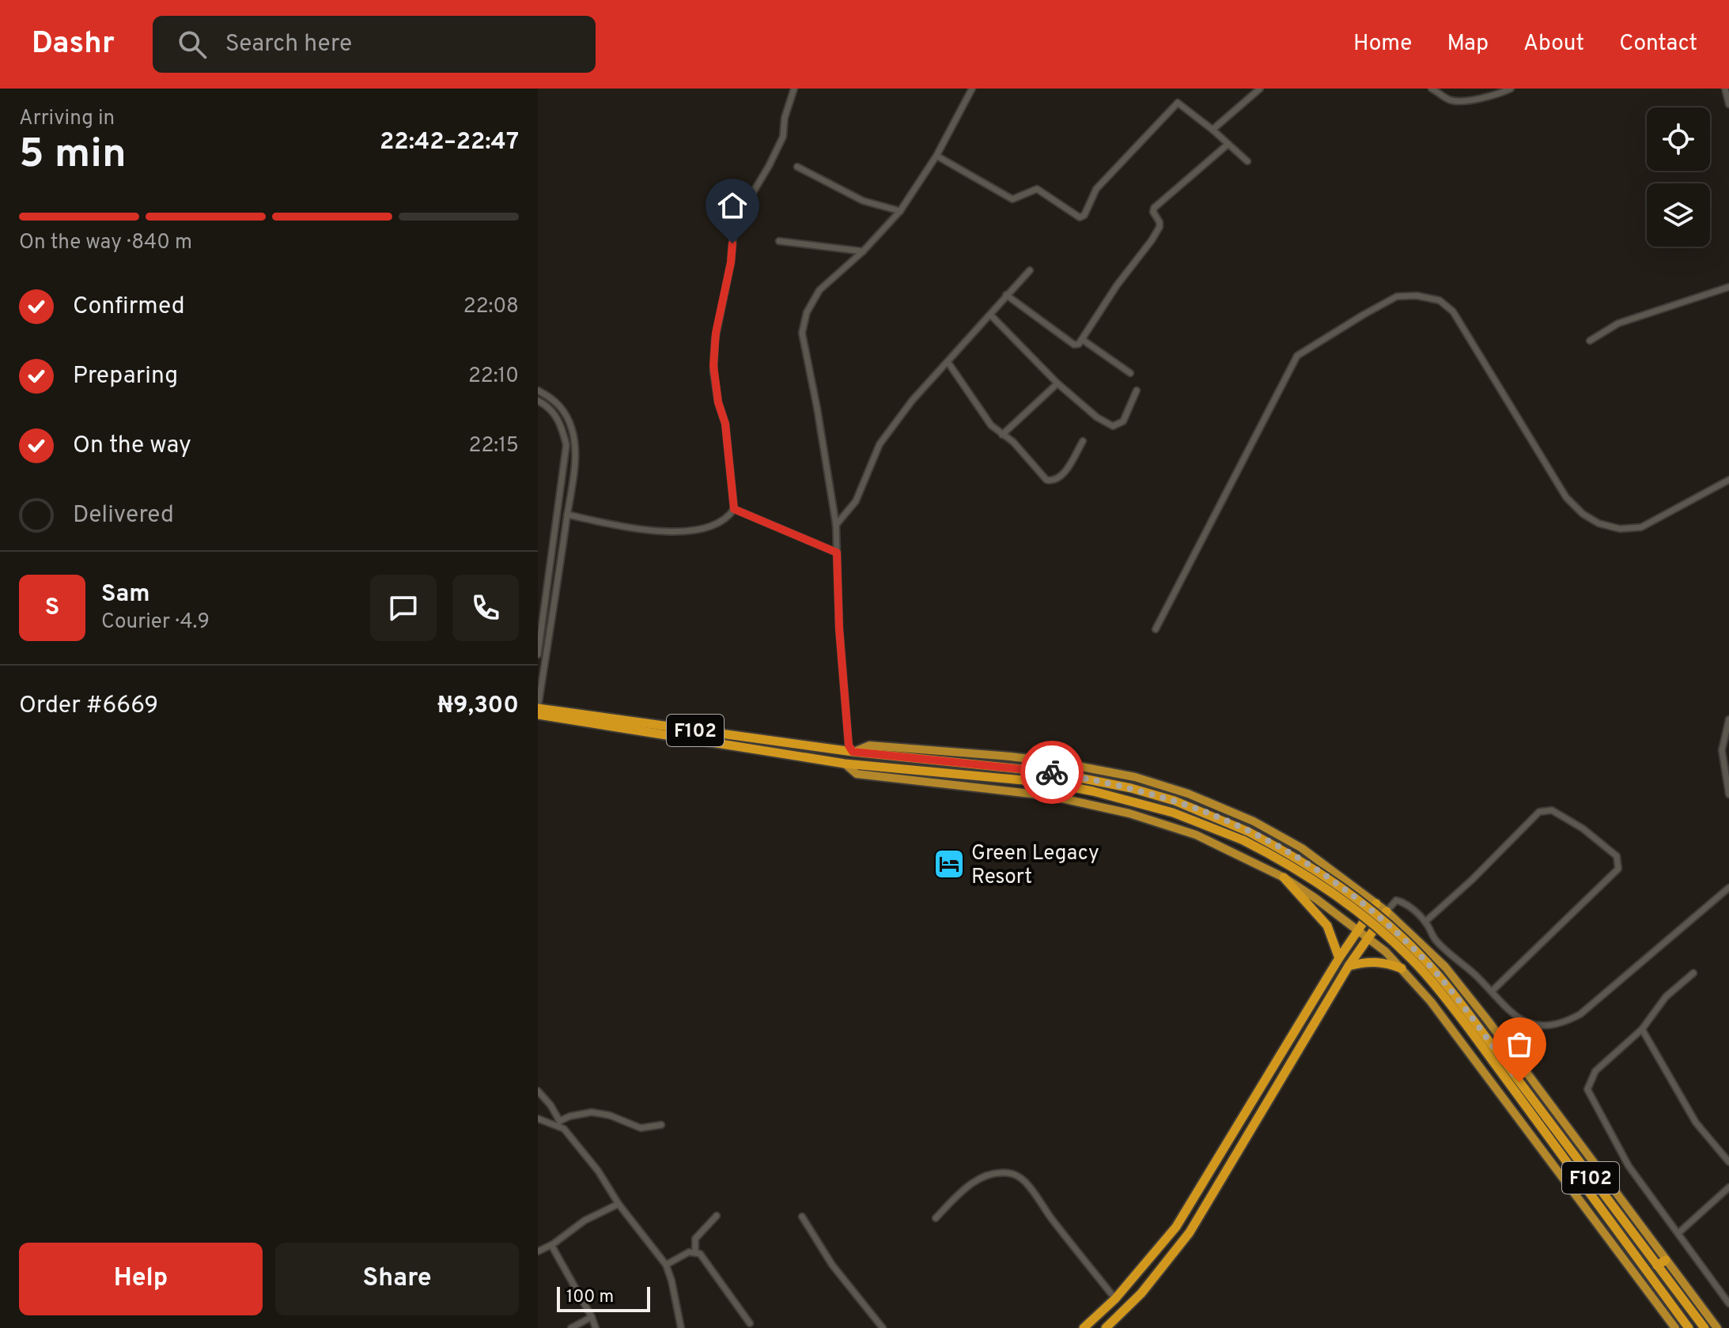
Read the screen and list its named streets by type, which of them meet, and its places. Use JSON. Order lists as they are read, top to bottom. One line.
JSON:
{"streets":{"highway":["F102"]},"places":{"hotel":["Green Legacy Resort"]},"scale_bar":"100 m","page":{"header":"Dashr","search":"Search here","nav":["Home","Map","About","Contact"],"heading":["5 min","Arriving in","22:42–22:47"],"panel":["Sam","Courier · 4.9","Order #6669","₦9,300"],"bar":"On the way · 840 m","list":[["Confirmed","22:08"],["Preparing","22:10"],["On the way","22:15"],"Delivered"],"round":"S","buttons":["Help","Share"],"scale":"100 m"}}
